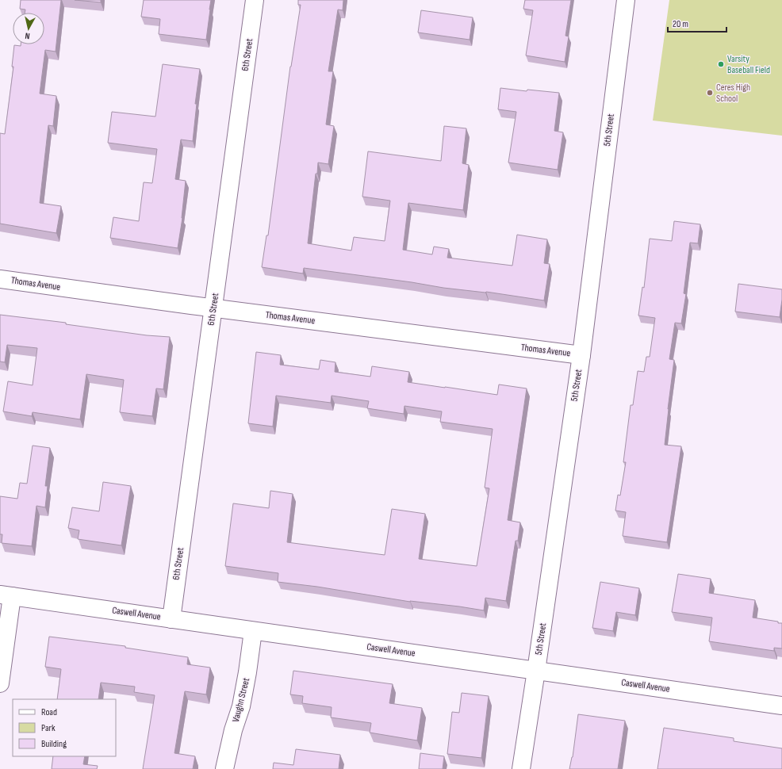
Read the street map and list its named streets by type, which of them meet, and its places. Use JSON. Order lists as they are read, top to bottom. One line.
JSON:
{"streets":{"street":["6th Street","5th Street","Thomas Avenue","Caswell Avenue","Vaughn Street"]},"crossings":[["6th Street","Thomas Avenue"],["6th Street","Caswell Avenue"],["5th Street","Thomas Avenue"],["5th Street","Caswell Avenue"],["Caswell Avenue","Vaughn Street"]],"places":["Varsity Baseball Field","Ceres High School"],"legend":["Road","Park","Building"],"scale_bar":"20 m","north":"bottom"}
